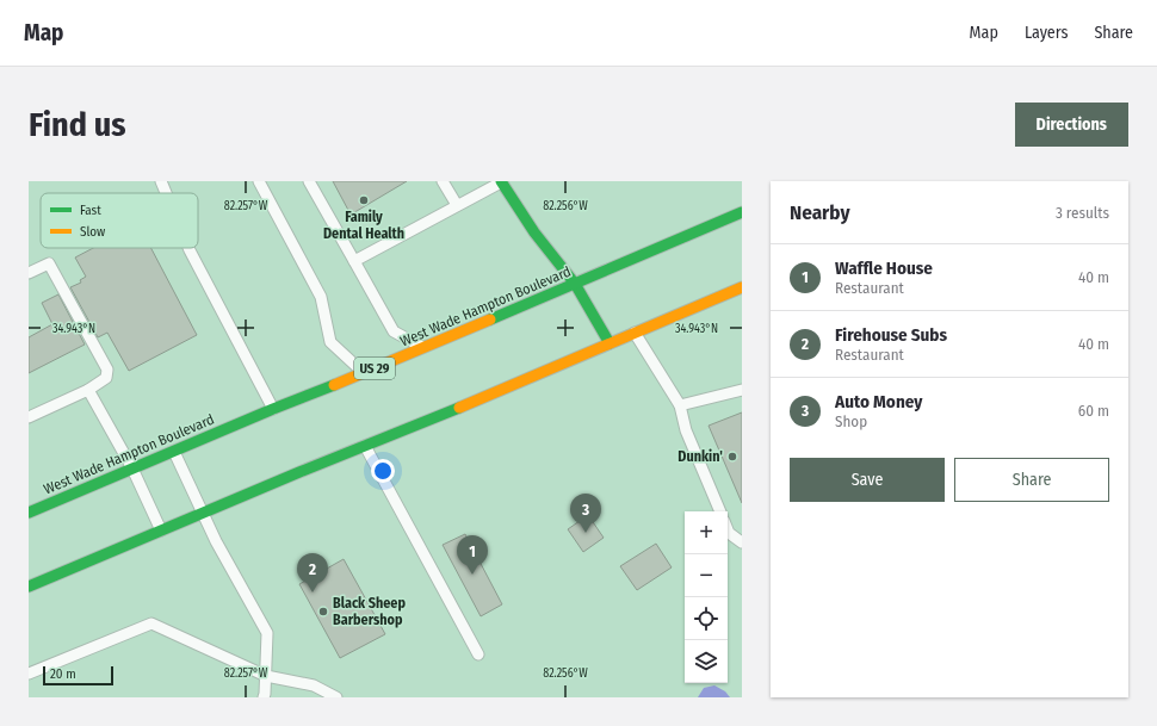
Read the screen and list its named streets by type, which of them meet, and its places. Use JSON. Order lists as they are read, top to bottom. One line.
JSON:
{"streets":{"main road":["West Wade Hampton Boulevard","US 29"]},"places":["Family Dental Health","Dunkin'","Black Sheep Barbershop"],"legend":["Fast","Slow"],"scale_bar":"20 m","page":{"header":"Map","nav":["Map","Layers","Share"],"buttons":["Directions",["Save","Share"]],"title":"Find us","heading":["Nearby","3 results"],"list":[{"mark":"1","name":"Waffle House","note":"Restaurant","value":"40 m"},{"mark":"2","name":"Firehouse Subs","note":"Restaurant","value":"40 m"},{"mark":"3","name":"Auto Money","note":"Shop","value":"60 m"}],"pins":["3","1","2"],"map_buttons":["+","−"],"scale":"20 m"},"coordinates":["82.257°W","82.256°W","34.943°N"]}
